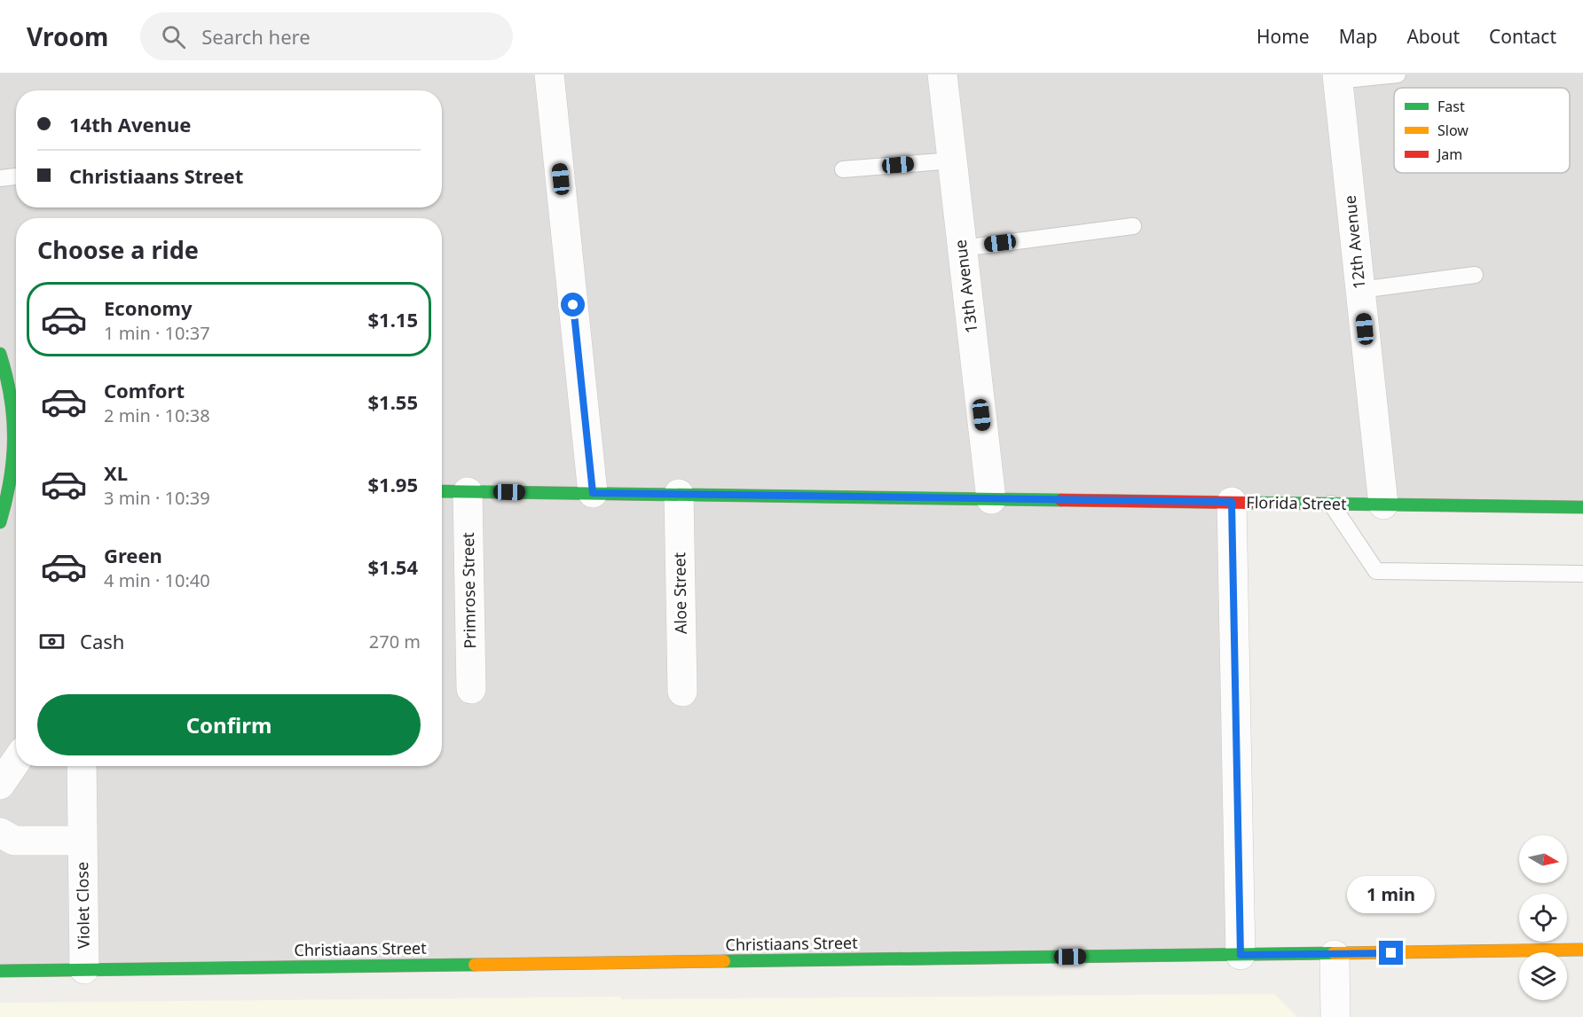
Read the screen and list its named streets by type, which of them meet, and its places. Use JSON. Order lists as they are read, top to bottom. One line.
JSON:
{"streets":{"street":["12th Avenue","13th Avenue","Florida Street","Primrose Street","Aloe Street","Violet Close","Christiaans Street"]},"crossings":[["12th Avenue","Florida Street"],["13th Avenue","Florida Street"],["Florida Street","Primrose Street"],["Florida Street","Aloe Street"],["Violet Close","Christiaans Street"]],"legend":["Fast","Slow","Jam"],"north":"right","page":{"header":"Vroom","search":"Search here","nav":["Home","Map","About","Contact"],"banner":["14th Avenue","Christiaans Street"],"heading":"Choose a ride","list":[{"name":"Economy","note":"1 min · 10:37","value":"$1.15"},{"name":"Comfort","note":"2 min · 10:38","value":"$1.55"},{"name":"XL","note":"3 min · 10:39","value":"$1.95"},{"name":"Green","note":"4 min · 10:40","value":"$1.54"}],"pay":["Cash","270 m"],"buttons":"Confirm","bubble":"1 min"}}
